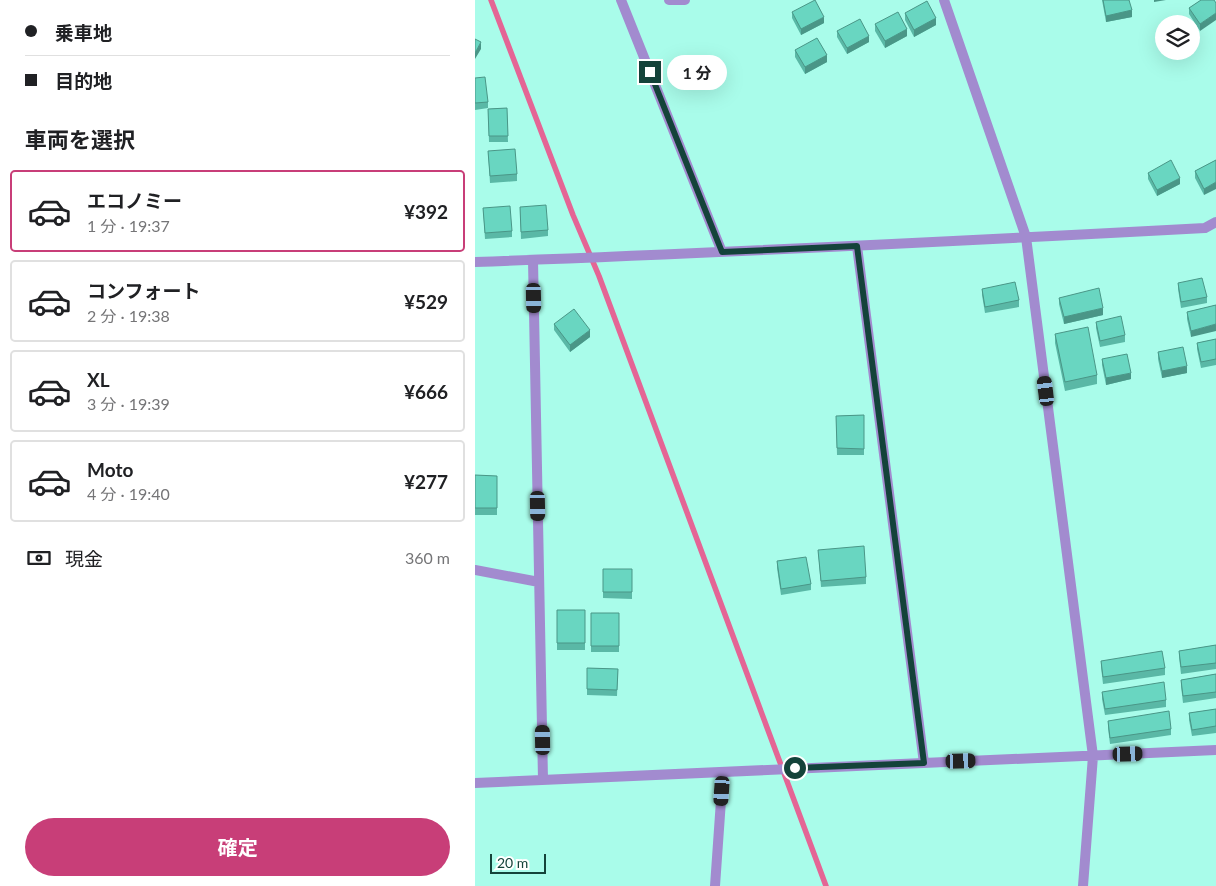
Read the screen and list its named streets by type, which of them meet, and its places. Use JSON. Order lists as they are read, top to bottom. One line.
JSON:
{"scale_bar":"20 m","page":{"banner":["乗車地","目的地"],"bubble":"1 分","heading":"車両を選択","list":[{"name":"エコノミー","note":"1 分 · 19:37","value":"¥392"},{"name":"コンフォート","note":"2 分 · 19:38","value":"¥529"},{"name":"XL","note":"3 分 · 19:39","value":"¥666"},{"name":"Moto","note":"4 分 · 19:40","value":"¥277"}],"pay":["現金","360 m"],"buttons":"確定","scale":"20 m"}}
